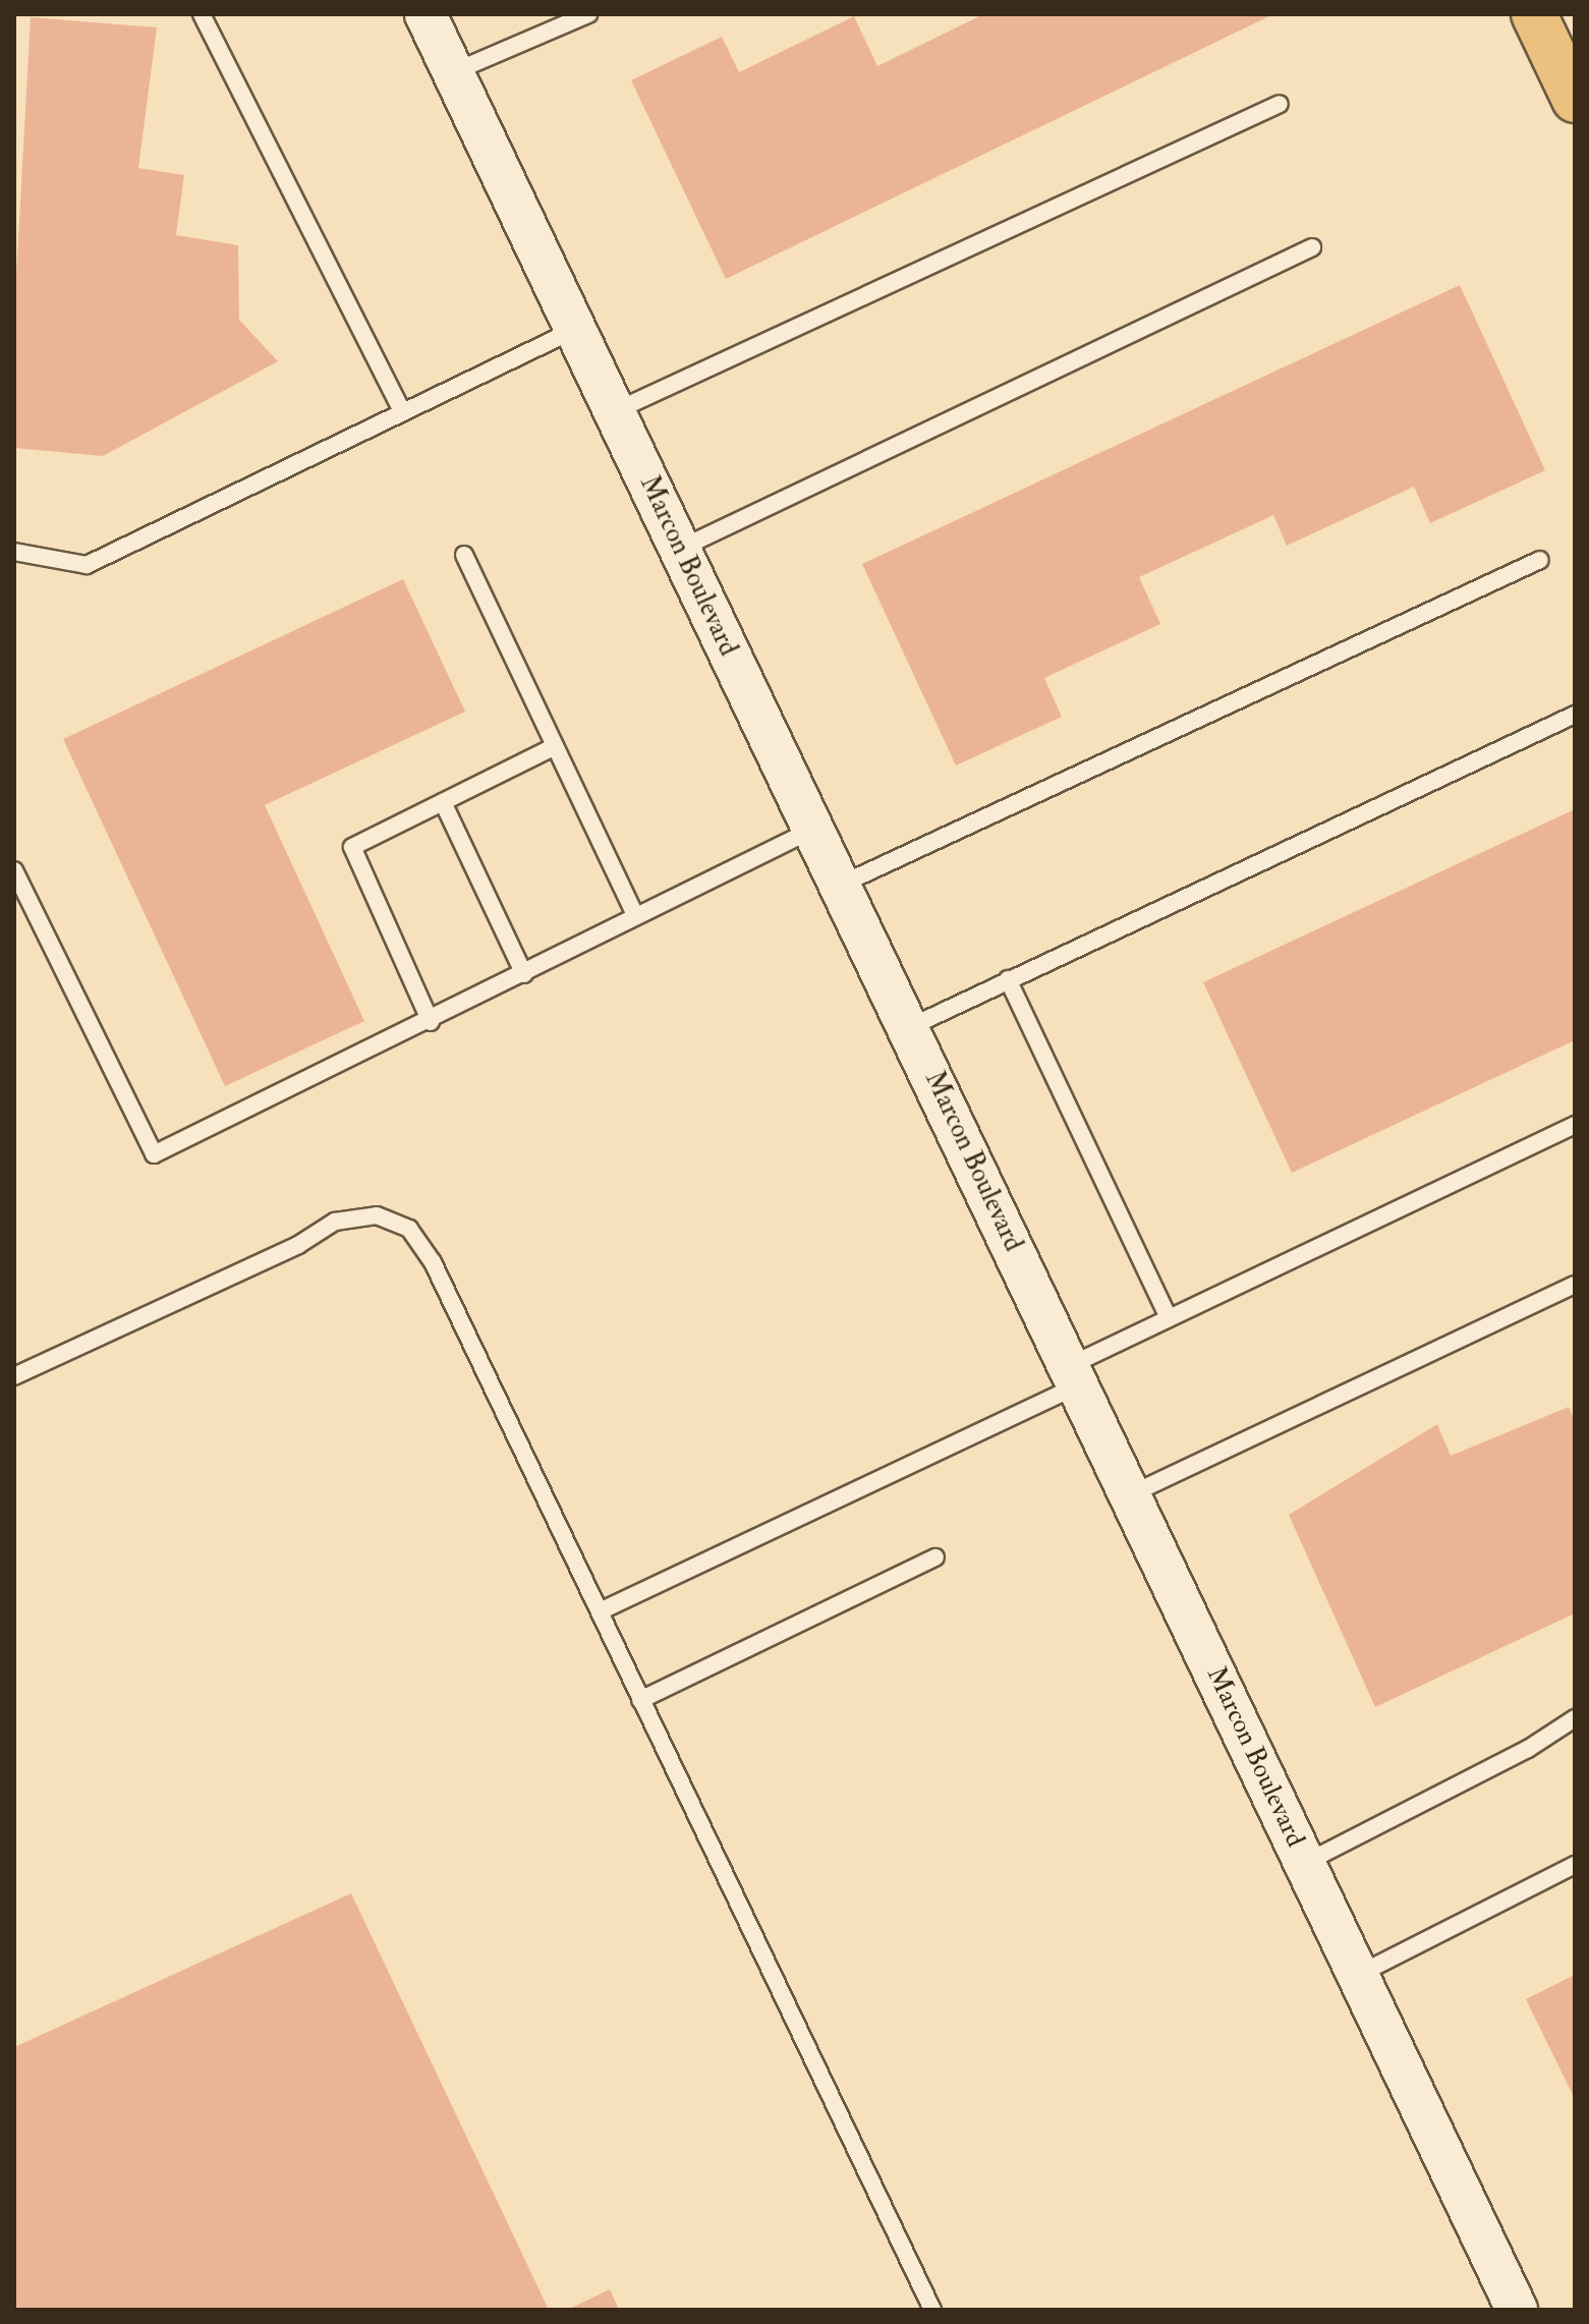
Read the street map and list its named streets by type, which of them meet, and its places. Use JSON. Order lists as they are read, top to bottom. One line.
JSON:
{"streets":{"street":["Marcon Boulevard"]}}
